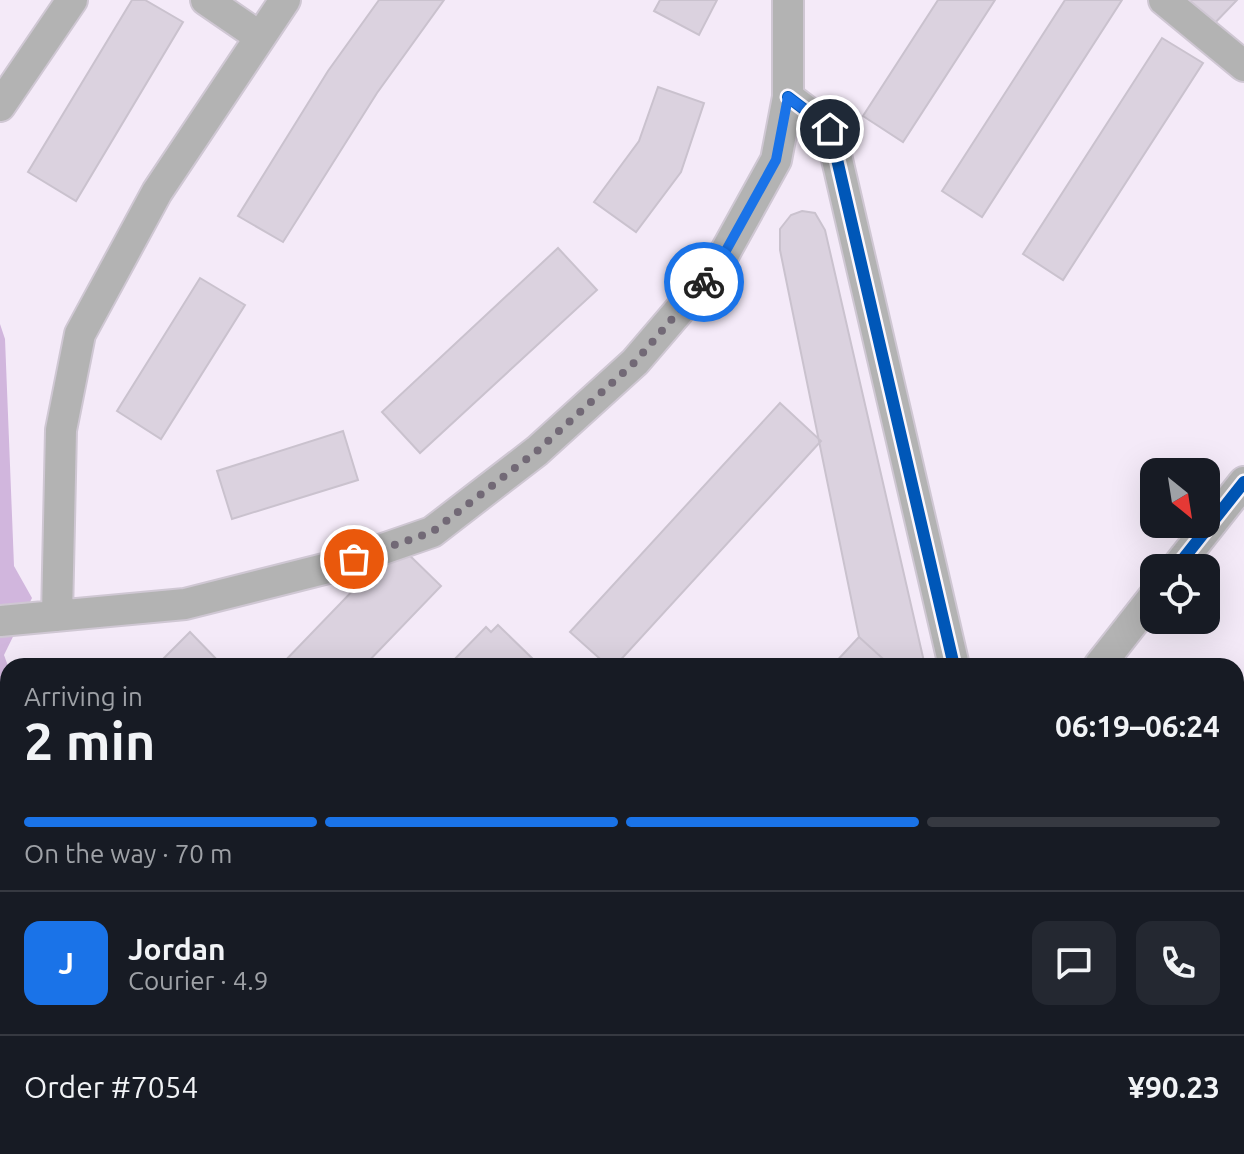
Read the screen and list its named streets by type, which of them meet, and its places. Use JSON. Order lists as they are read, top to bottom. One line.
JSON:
{"north":"bottom right","page":{"heading":["2 min","Arriving in","06:19–06:24"],"panel":["Jordan","Courier · 4.9","Order #7054","¥90.23"],"bar":"On the way · 70 m","round":"J"}}
